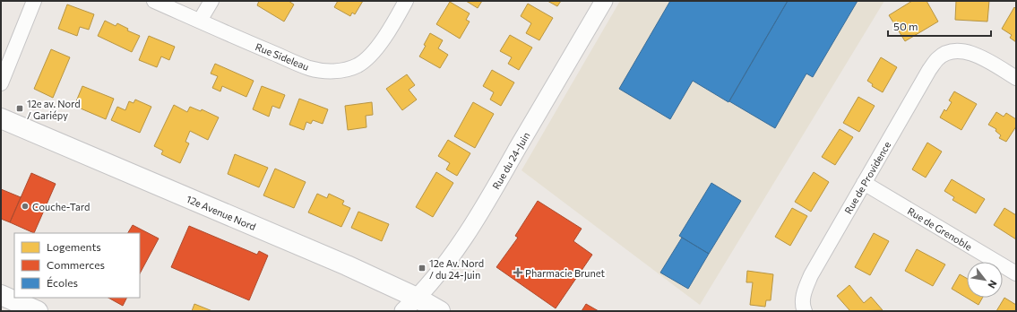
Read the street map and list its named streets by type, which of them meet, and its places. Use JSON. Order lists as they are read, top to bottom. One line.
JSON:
{"streets":{"main road":["12e Avenue Nord"],"street":["Rue Sideleau","Rue du 24-Juin","Rue de Providence","Rue de Grenoble"]},"crossings":[["Rue du 24-Juin","12e Avenue Nord"],["Rue de Providence","Rue de Grenoble"]],"places":{"transit":["12e av. Nord / Gariépy","12e Av. Nord / du 24-Juin"],"other":["Couche-Tard"],"health":["Pharmacie Brunet"]},"legend":["Logements","Commerces","Écoles"],"scale_bar":"50 m","north":"bottom right"}
